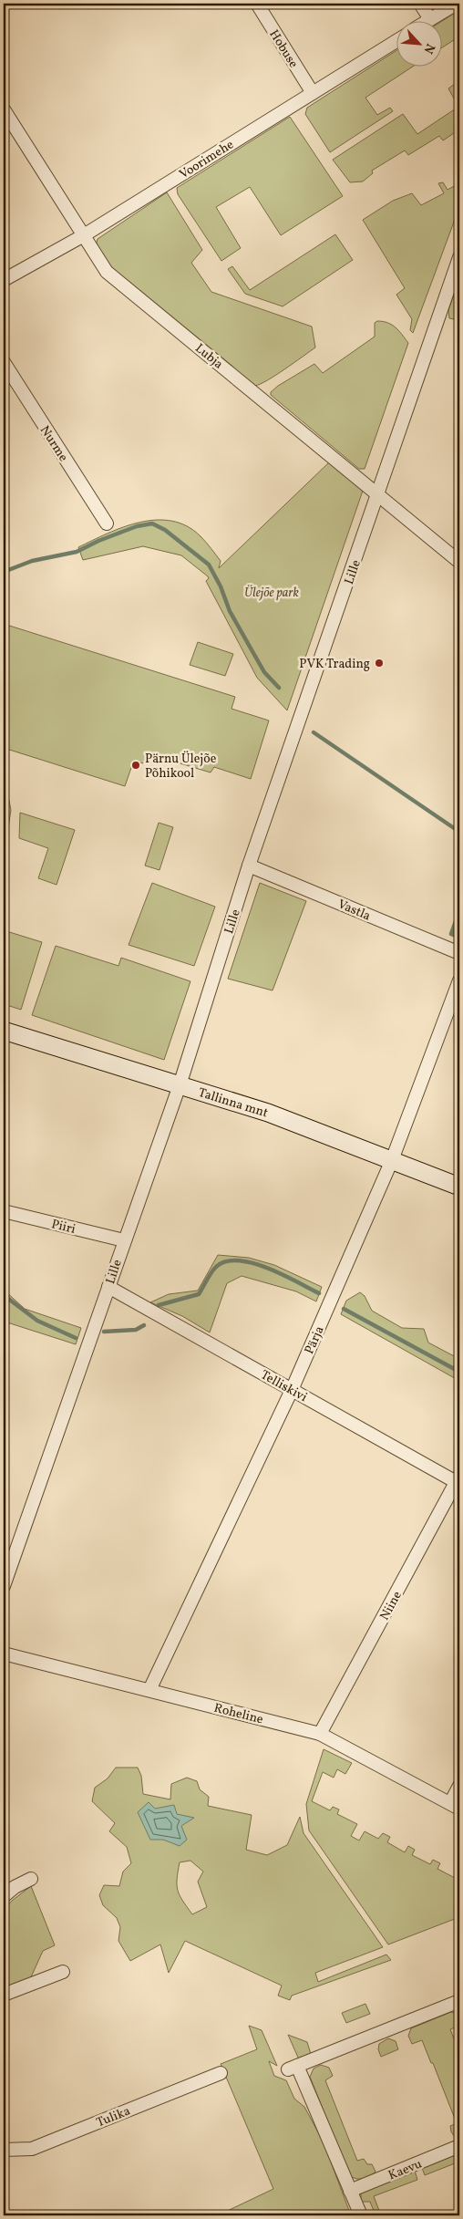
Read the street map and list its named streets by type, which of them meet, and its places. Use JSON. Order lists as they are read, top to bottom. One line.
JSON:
{"streets":{"main road":["Tallinna mnt"],"street":["Hobuse","Voorimehe","Lubja","Nurme","Lille","Vastla","Piiri","Pärja","Telliskivi","Niine","Roheline","Tulika","Kaevu"]},"crossings":[["Hobuse","Voorimehe"],["Voorimehe","Lubja"],["Lubja","Lille"],["Lille","Vastla"],["Lille","Tallinna mnt"],["Lille","Piiri"],["Lille","Telliskivi"],["Tallinna mnt","Pärja"],["Pärja","Telliskivi"],["Pärja","Roheline"],["Telliskivi","Niine"],["Niine","Roheline"]],"parks":["Ülejõe park"],"places":["PVK Trading","Pärnu Ülejõe Põhikool"],"north":"bottom right"}
